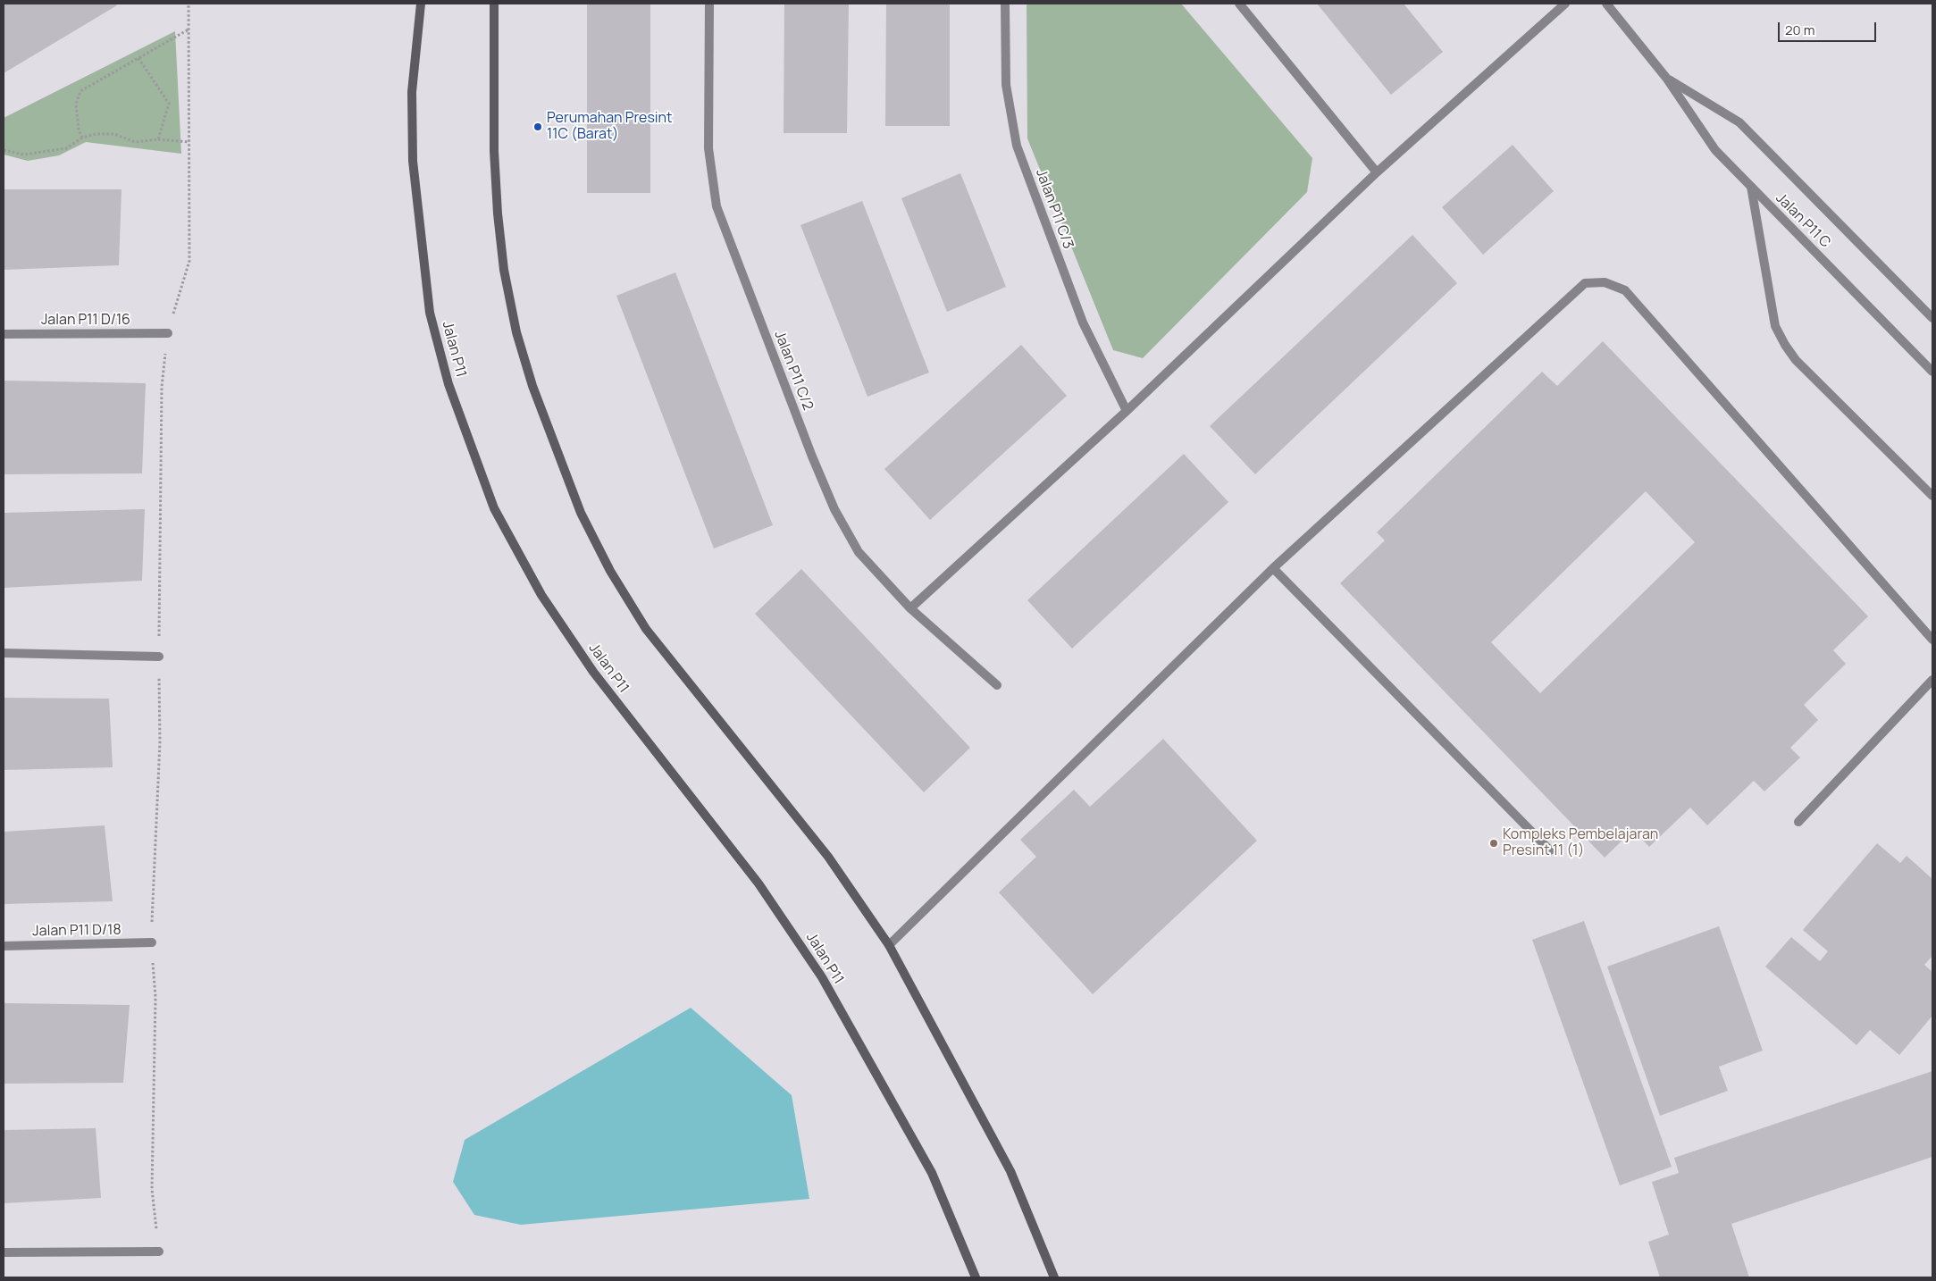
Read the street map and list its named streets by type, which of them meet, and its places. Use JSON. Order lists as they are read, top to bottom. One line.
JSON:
{"streets":{"main road":["Jalan P11"],"street":["Jalan P11 C/3","Jalan P11 C","Jalan P11 D/16","Jalan P11 C/2","Jalan P11 D/18"]},"places":["Perumahan Presint 11C (Barat)","Kompleks Pembelajaran Presint 11 (1)"],"scale_bar":"20 m"}
